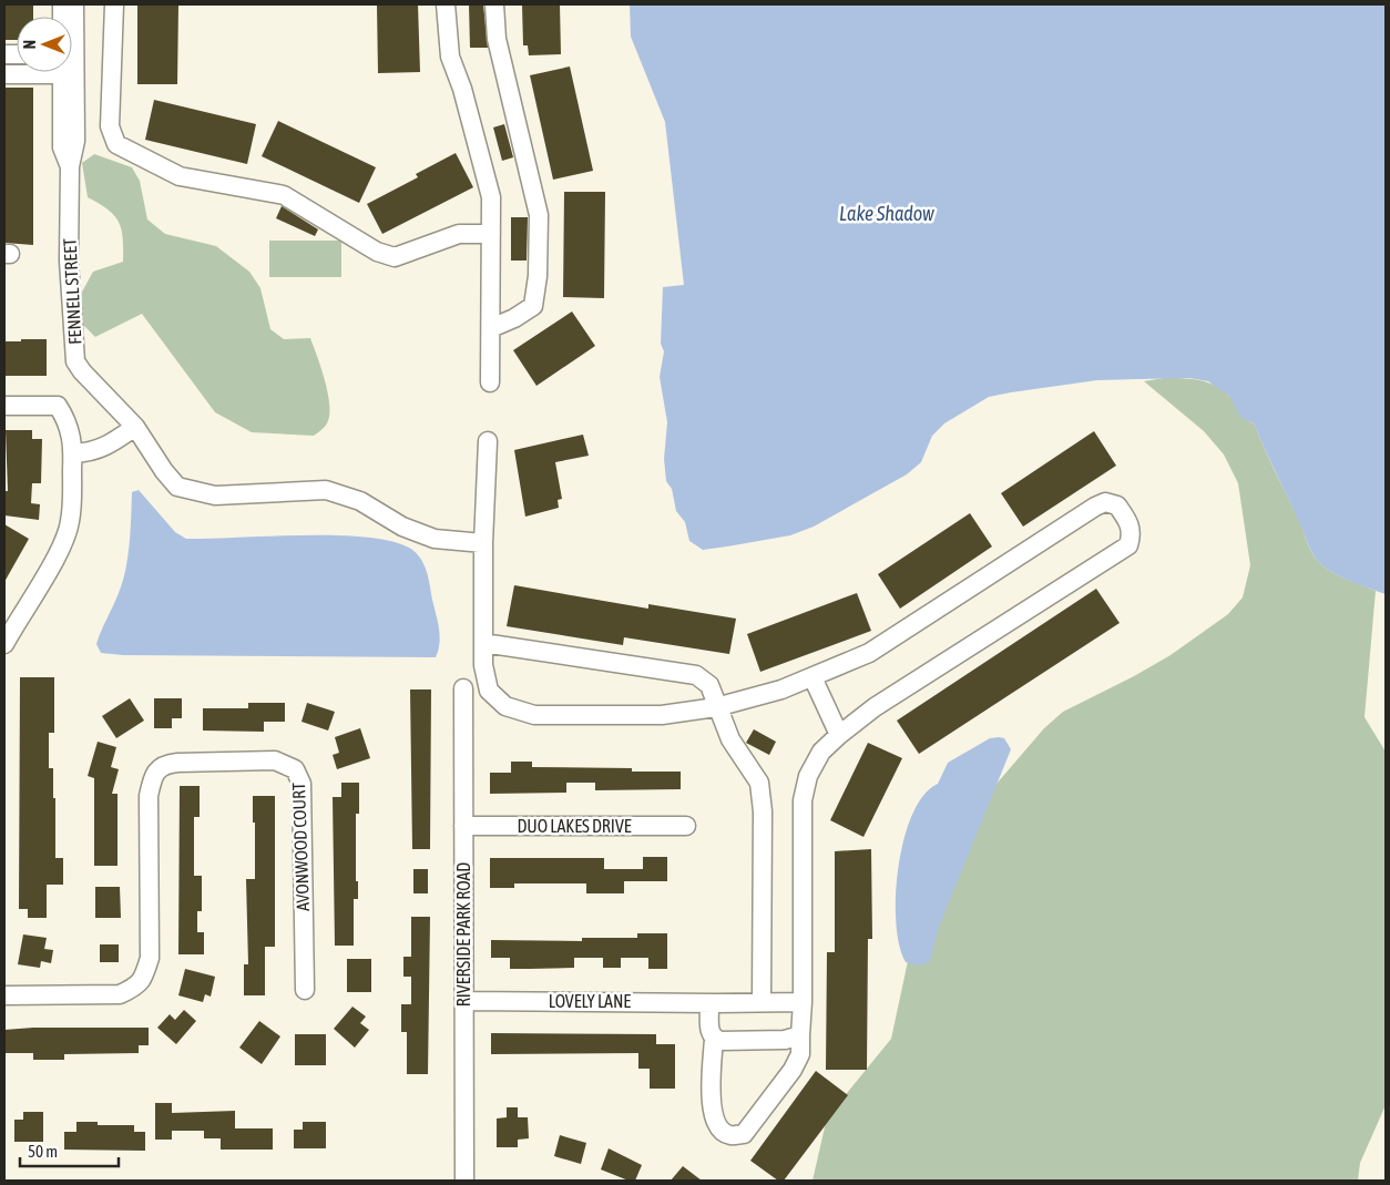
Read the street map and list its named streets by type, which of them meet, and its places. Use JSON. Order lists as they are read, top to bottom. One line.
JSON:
{"streets":{"street":["FENNELL STREET","DUO LAKES DRIVE","AVONWOOD COURT","RIVERSIDE PARK ROAD","LOVELY LANE"]},"crossings":[["DUO LAKES DRIVE","RIVERSIDE PARK ROAD"],["RIVERSIDE PARK ROAD","LOVELY LANE"]],"water":["Lake Shadow"],"scale_bar":"50 m","north":"left"}
